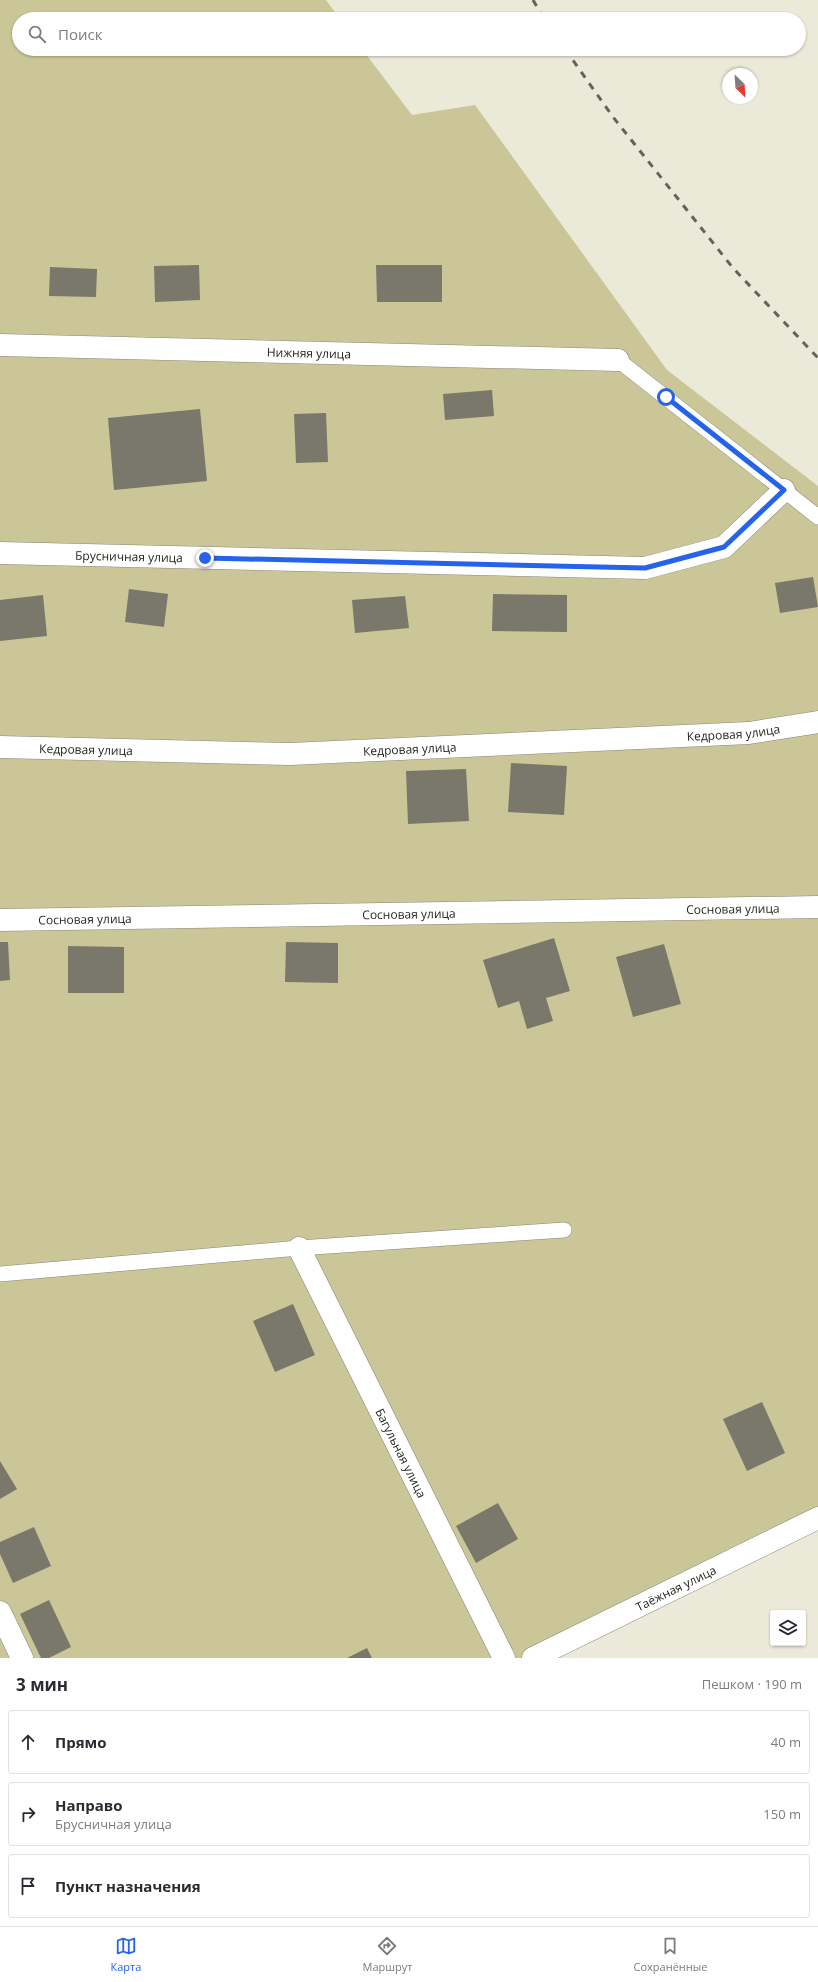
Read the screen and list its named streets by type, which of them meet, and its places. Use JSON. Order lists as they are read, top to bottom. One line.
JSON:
{"streets":{"street":["Нижняя улица","Брусничная улица","Кедровая улица","Сосновая улица","Багульная улица","Таёжная улица"]},"north":"bottom right","page":{"search":"Поиск","heading":["3 мин","Пешком · 190 m"],"list":[["Прямо","40 m"],["Направо","Брусничная улица","150 m"],"Пункт назначения"],"nav":["Карта","Маршрут","Сохранённые"]}}
